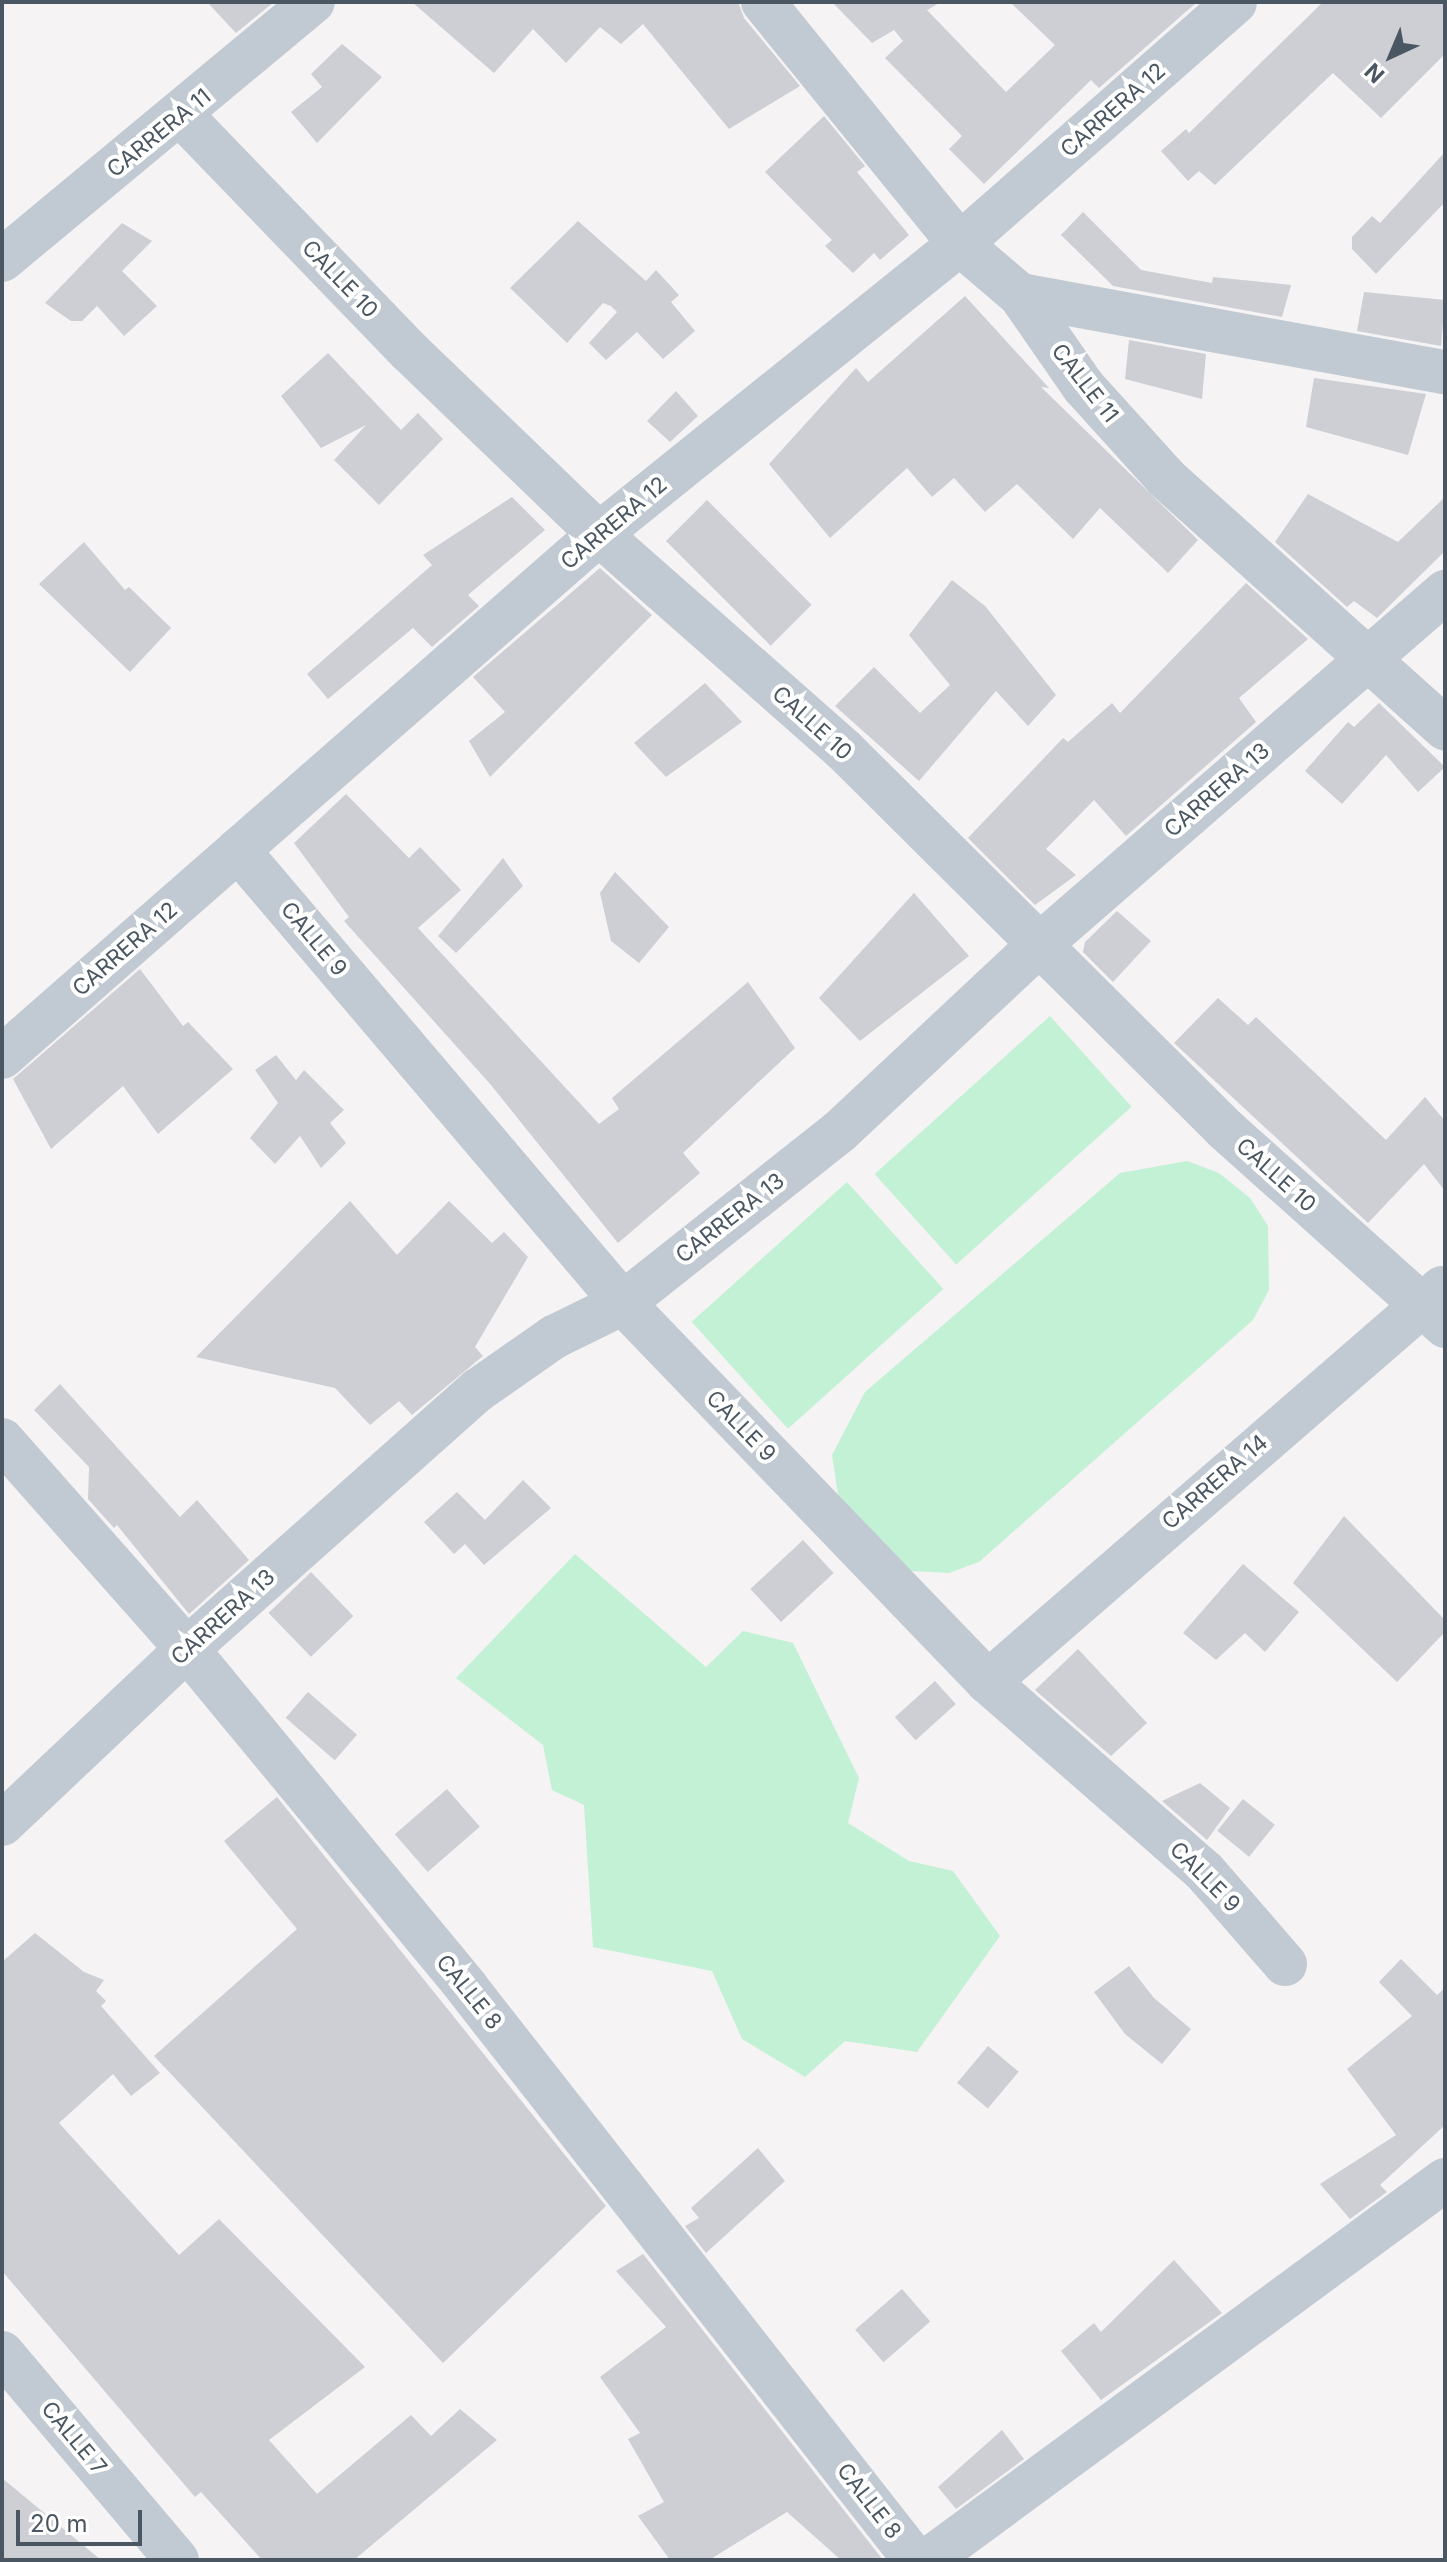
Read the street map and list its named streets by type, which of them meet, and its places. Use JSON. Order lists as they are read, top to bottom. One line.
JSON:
{"streets":{"street":["CARRERA 12","CARRERA 11","CALLE 10","CALLE 11","CARRERA 13","CALLE 9","CARRERA 14","CALLE 8","CALLE 7"]},"crossings":[["CARRERA 12","CALLE 10"],["CARRERA 12","CALLE 11"],["CARRERA 12","CALLE 9"],["CARRERA 11","CALLE 10"],["CALLE 10","CARRERA 13"],["CALLE 10","CARRERA 14"],["CALLE 11","CARRERA 13"],["CARRERA 13","CALLE 9"],["CARRERA 13","CALLE 8"],["CALLE 9","CARRERA 14"]],"scale_bar":"20 m","north":"bottom left"}
